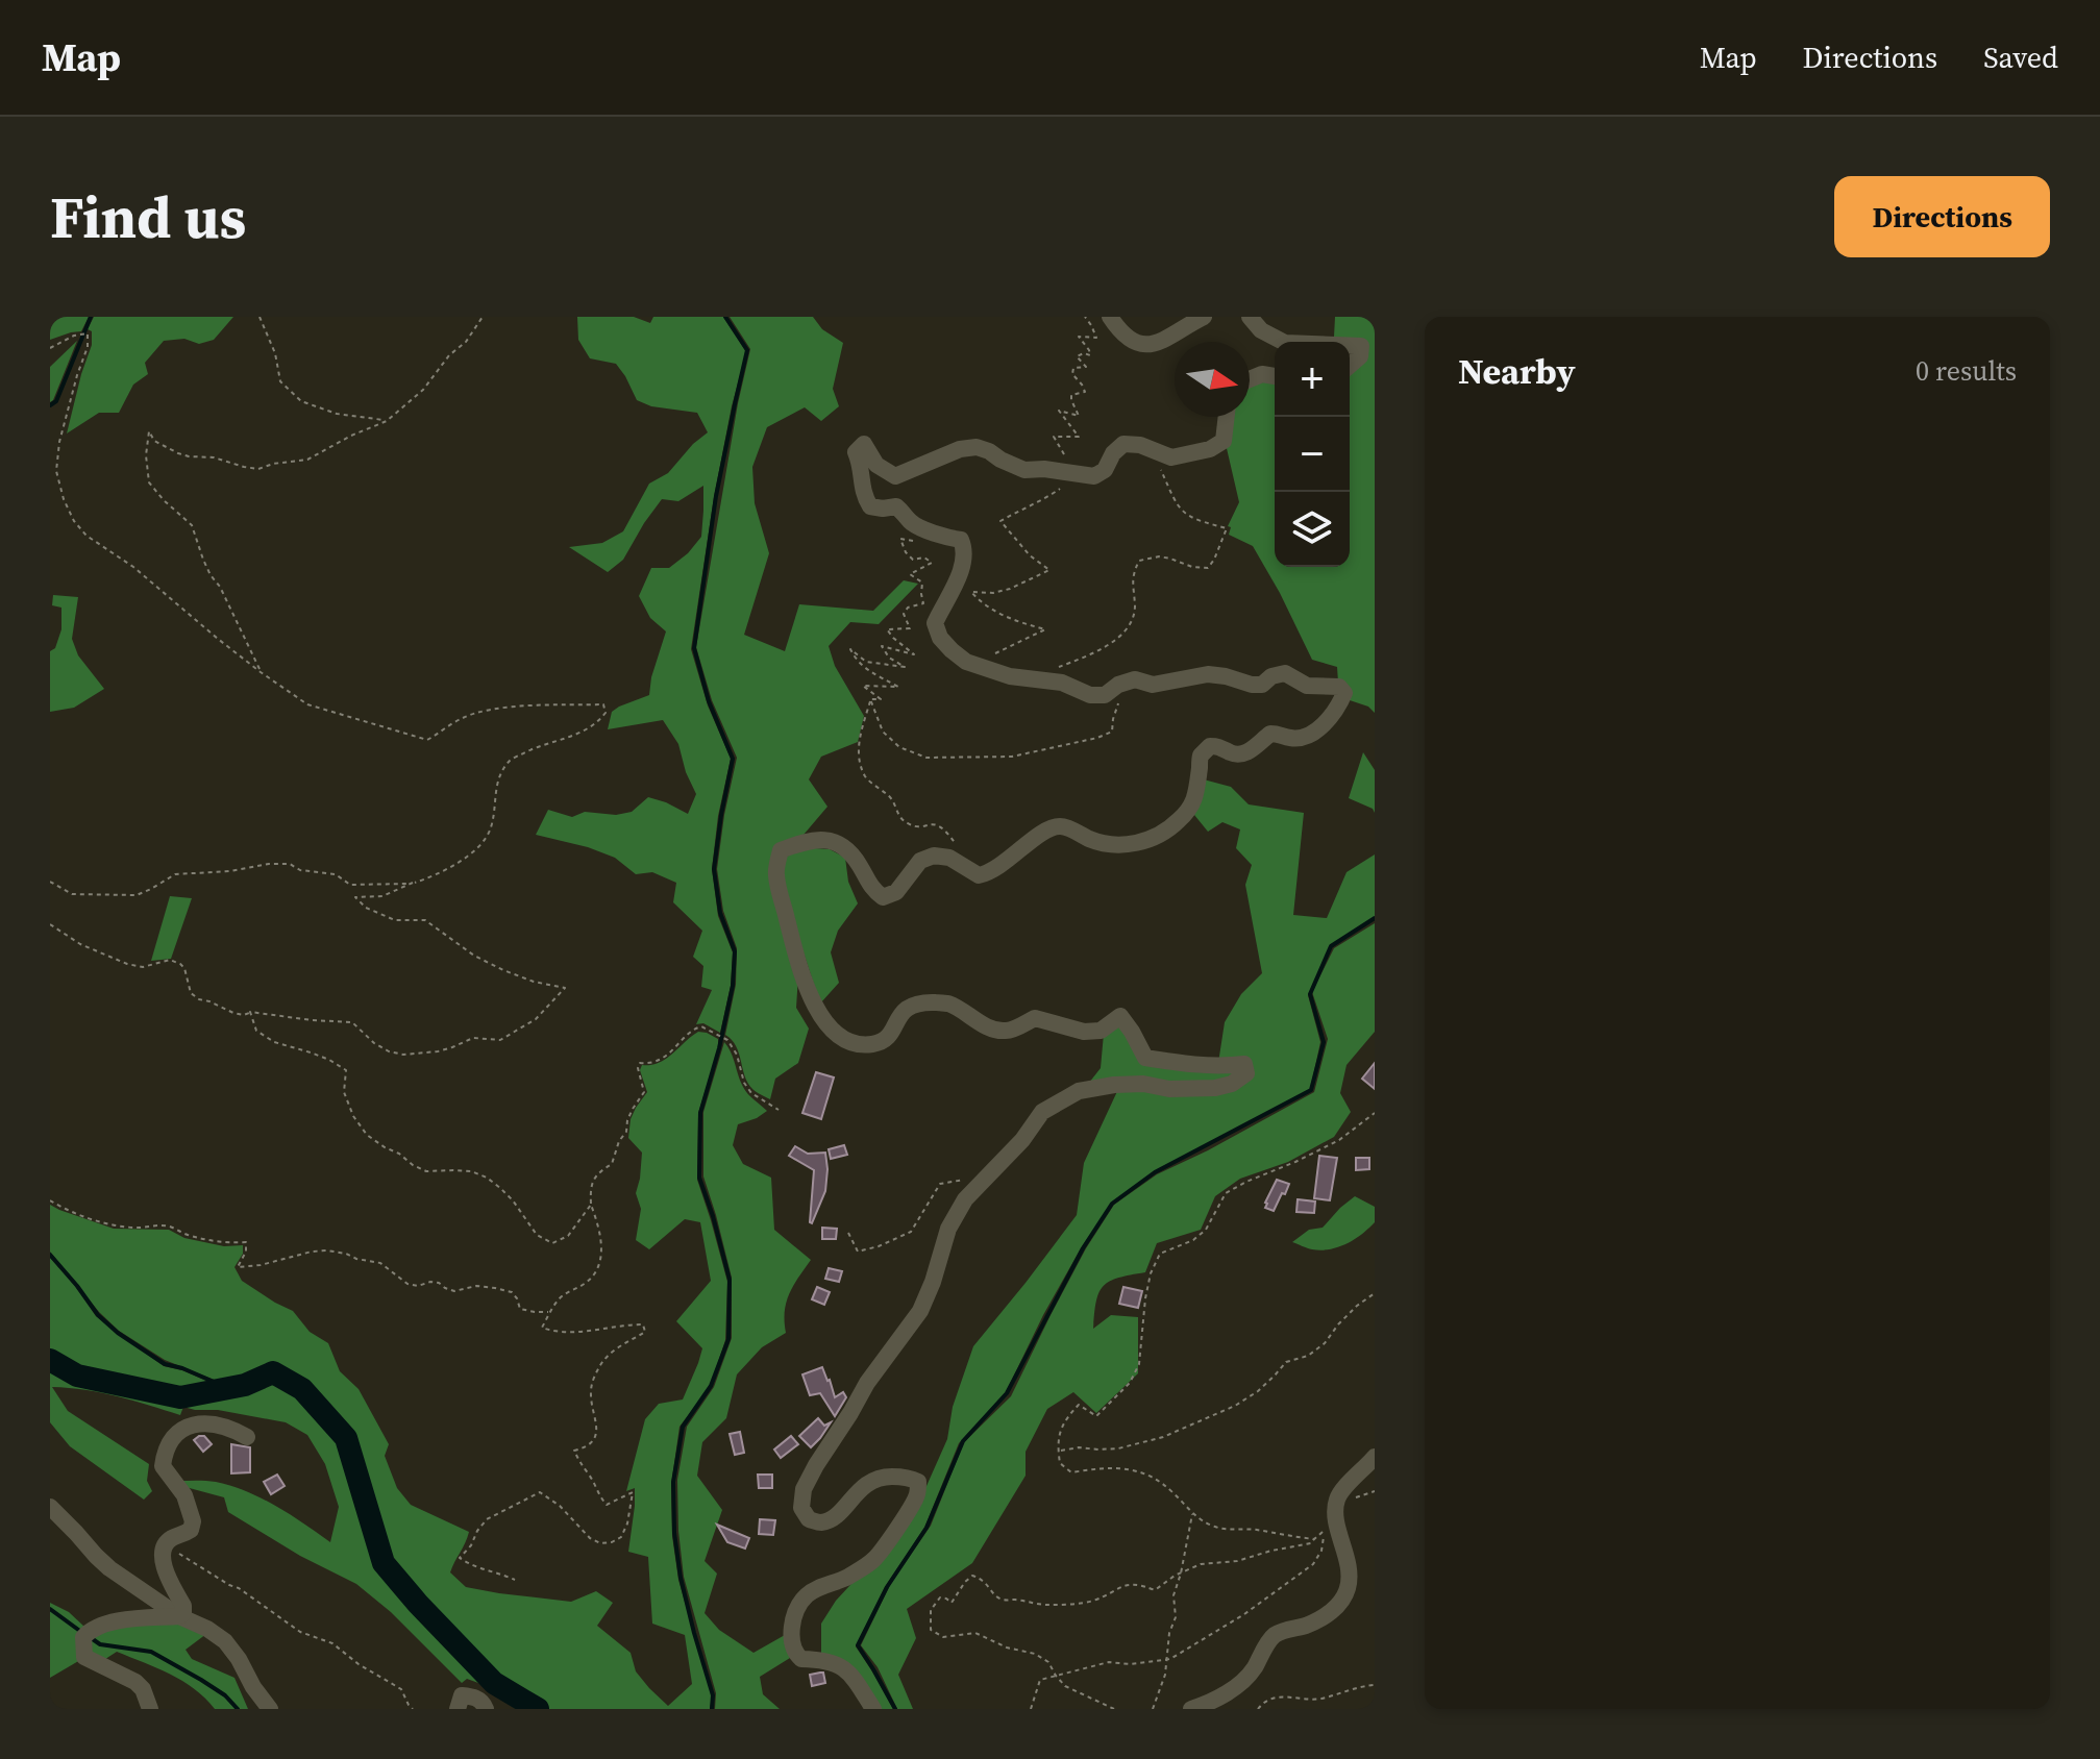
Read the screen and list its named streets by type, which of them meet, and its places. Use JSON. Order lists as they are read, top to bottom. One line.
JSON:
{"north":"right","page":{"header":"Map","nav":["Map","Directions","Saved"],"buttons":"Directions","title":"Find us","heading":["Nearby","0 results"],"map_buttons":["+","−"]}}
